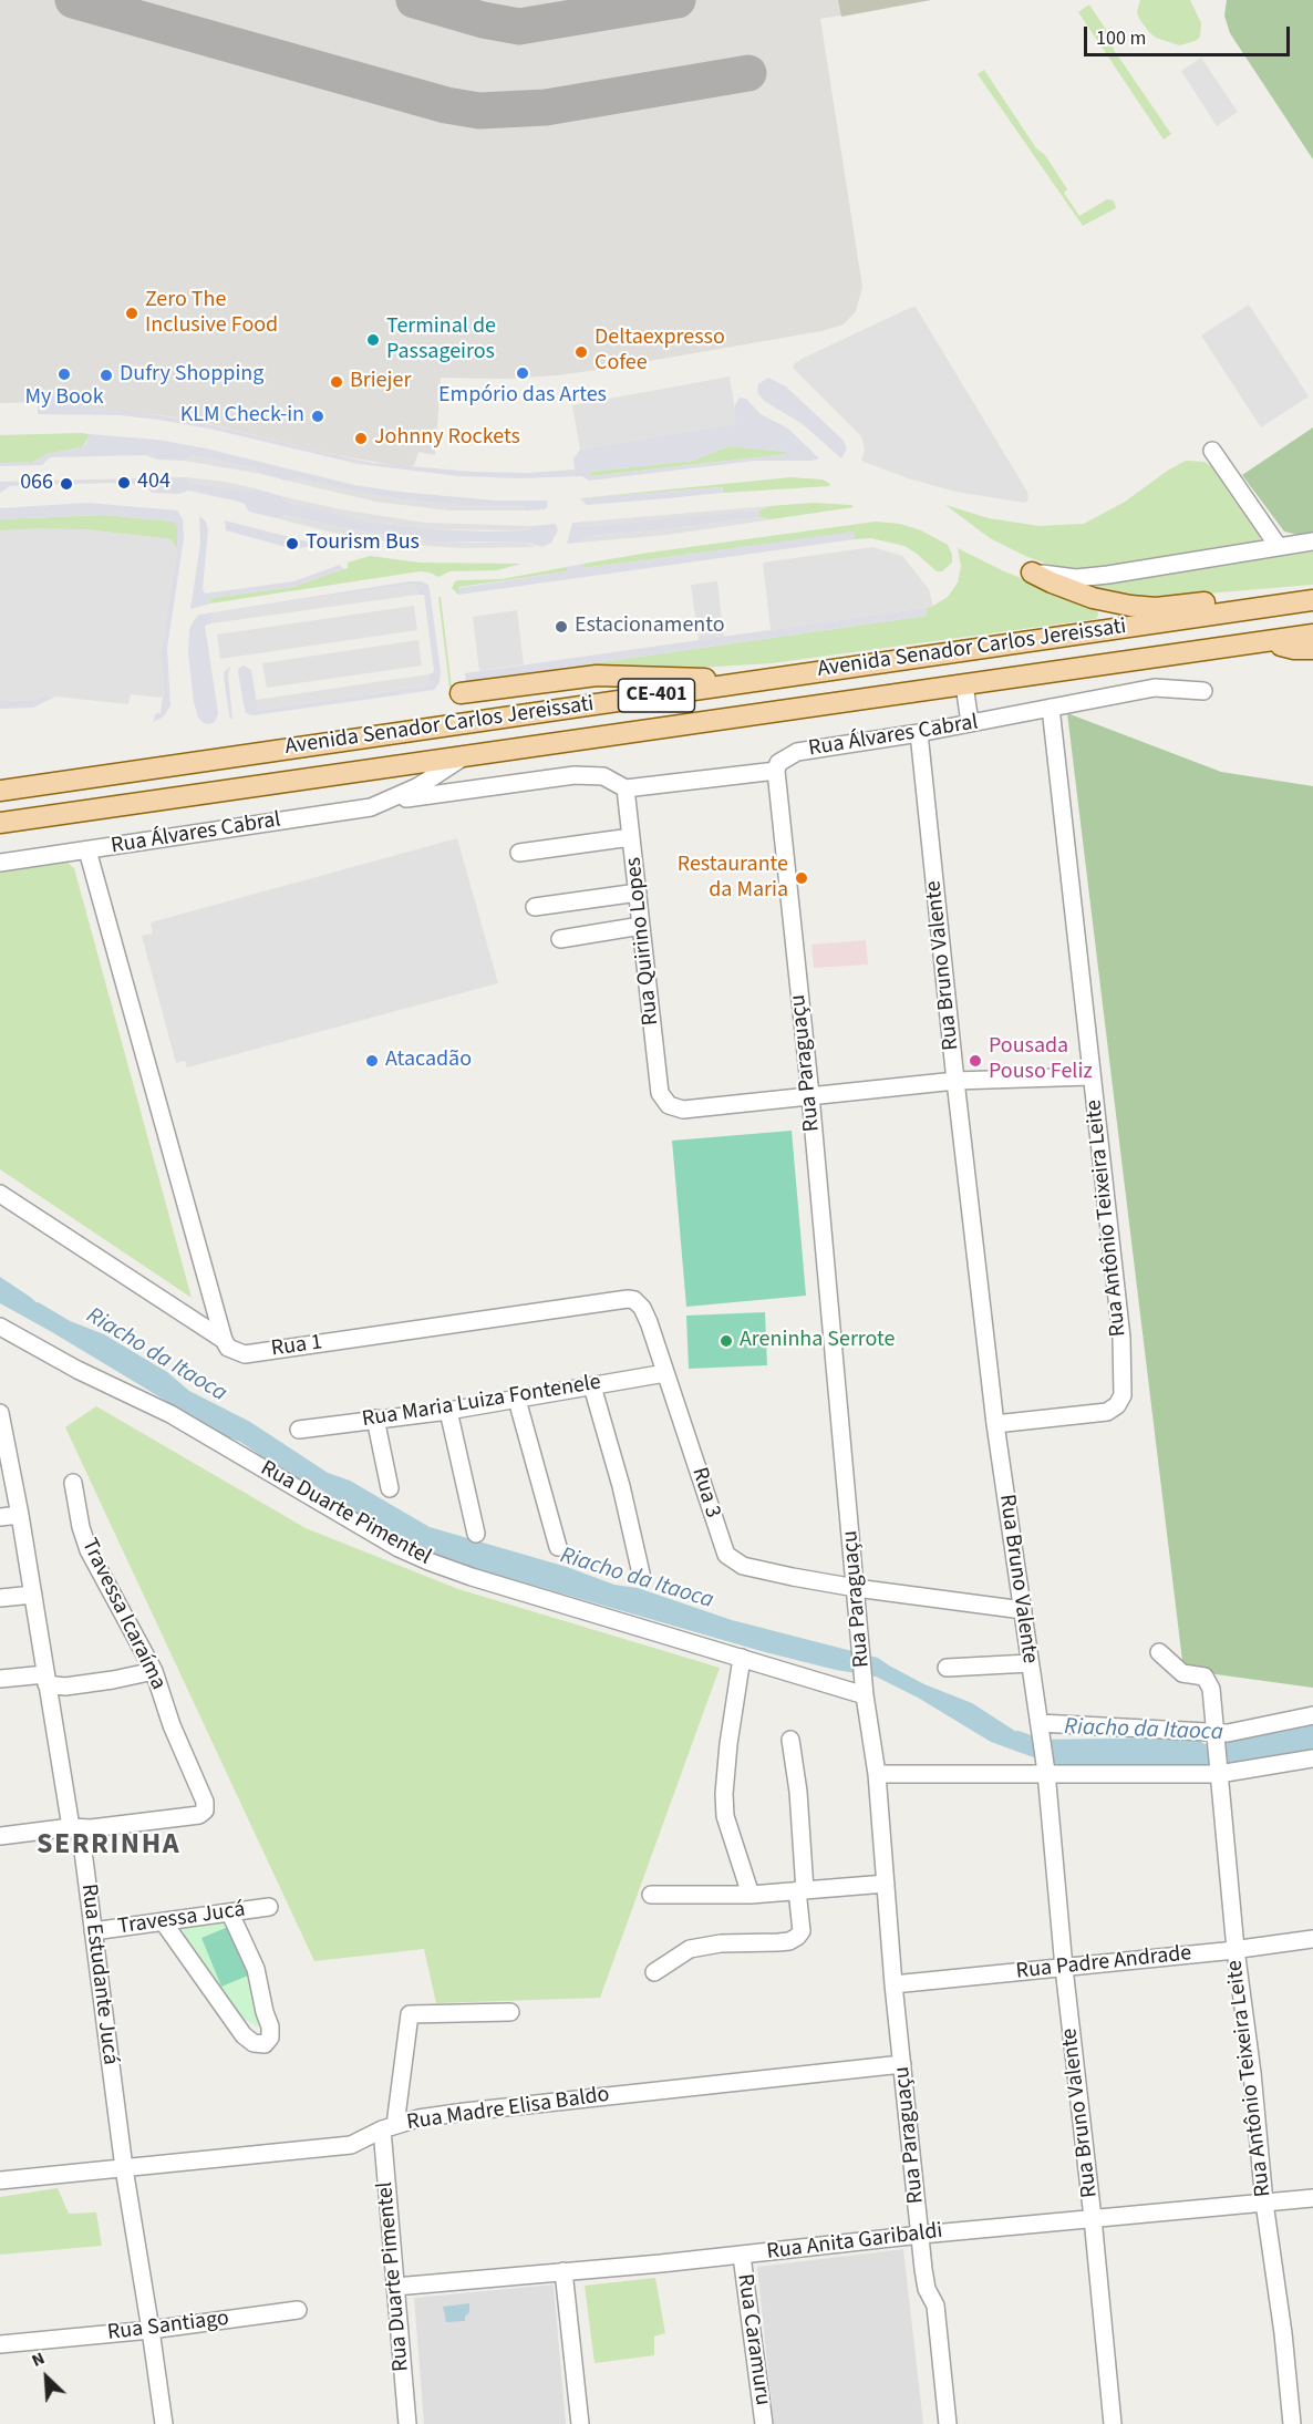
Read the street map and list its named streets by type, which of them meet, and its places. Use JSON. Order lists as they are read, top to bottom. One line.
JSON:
{"streets":{"main road":["Avenida Senador Carlos Jereissati","CE-401"],"street":["Rua Álvares Cabral","Rua Quirino Lopes","Rua Bruno Valente","Rua Paraguaçu","Rua Antônio Teixeira Leite","Rua 1","Rua Maria Luiza Fontenele","Rua 3","Rua Duarte Pimentel","Travessa Icaraíma","Travessa Jucá","Rua Padre Andrade","Rua Estudante Jucá","Rua Madre Elisa Baldo","Rua Anita Garibaldi","Rua Santiago","Rua Caramuru"]},"crossings":[["Avenida Senador Carlos Jereissati","Rua Álvares Cabral"],["Rua Álvares Cabral","Rua Quirino Lopes"],["Rua Álvares Cabral","Rua Bruno Valente"],["Rua Álvares Cabral","Rua Paraguaçu"],["Rua Álvares Cabral","Rua Antônio Teixeira Leite"],["Rua Quirino Lopes","Rua Paraguaçu"],["Rua Bruno Valente","Rua Antônio Teixeira Leite"],["Rua Bruno Valente","Rua 3"],["Rua Bruno Valente","Rua Padre Andrade"],["Rua Bruno Valente","Rua Anita Garibaldi"],["Rua Paraguaçu","Rua 3"],["Rua Paraguaçu","Rua Duarte Pimentel"],["Rua Paraguaçu","Rua Padre Andrade"],["Rua Paraguaçu","Rua Madre Elisa Baldo"],["Rua Paraguaçu","Rua Anita Garibaldi"],["Rua Antônio Teixeira Leite","Rua Padre Andrade"],["Rua Antônio Teixeira Leite","Rua Anita Garibaldi"],["Rua 1","Rua 3"],["Rua Maria Luiza Fontenele","Rua 3"],["Rua Duarte Pimentel","Rua Madre Elisa Baldo"],["Rua Duarte Pimentel","Rua Anita Garibaldi"],["Travessa Icaraíma","Rua Estudante Jucá"],["Travessa Jucá","Rua Estudante Jucá"],["Rua Estudante Jucá","Rua Madre Elisa Baldo"],["Rua Estudante Jucá","Rua Santiago"],["Rua Anita Garibaldi","Rua Caramuru"]],"districts":["SERRINHA"],"water":["Riacho da Itaoca"],"places":["Zero The Inclusive Food","Terminal de Passageiros","Deltaexpresso Cofee","Empório das Artes","My Book","Dufry Shopping","Briejer","KLM Check-in","Johnny Rockets","404","066","Tourism Bus","Estacionamento","Restaurante da Maria","Atacadão","Pousada Pouso Feliz","Areninha Serrote"],"scale_bar":"100 m","north":"top left"}
